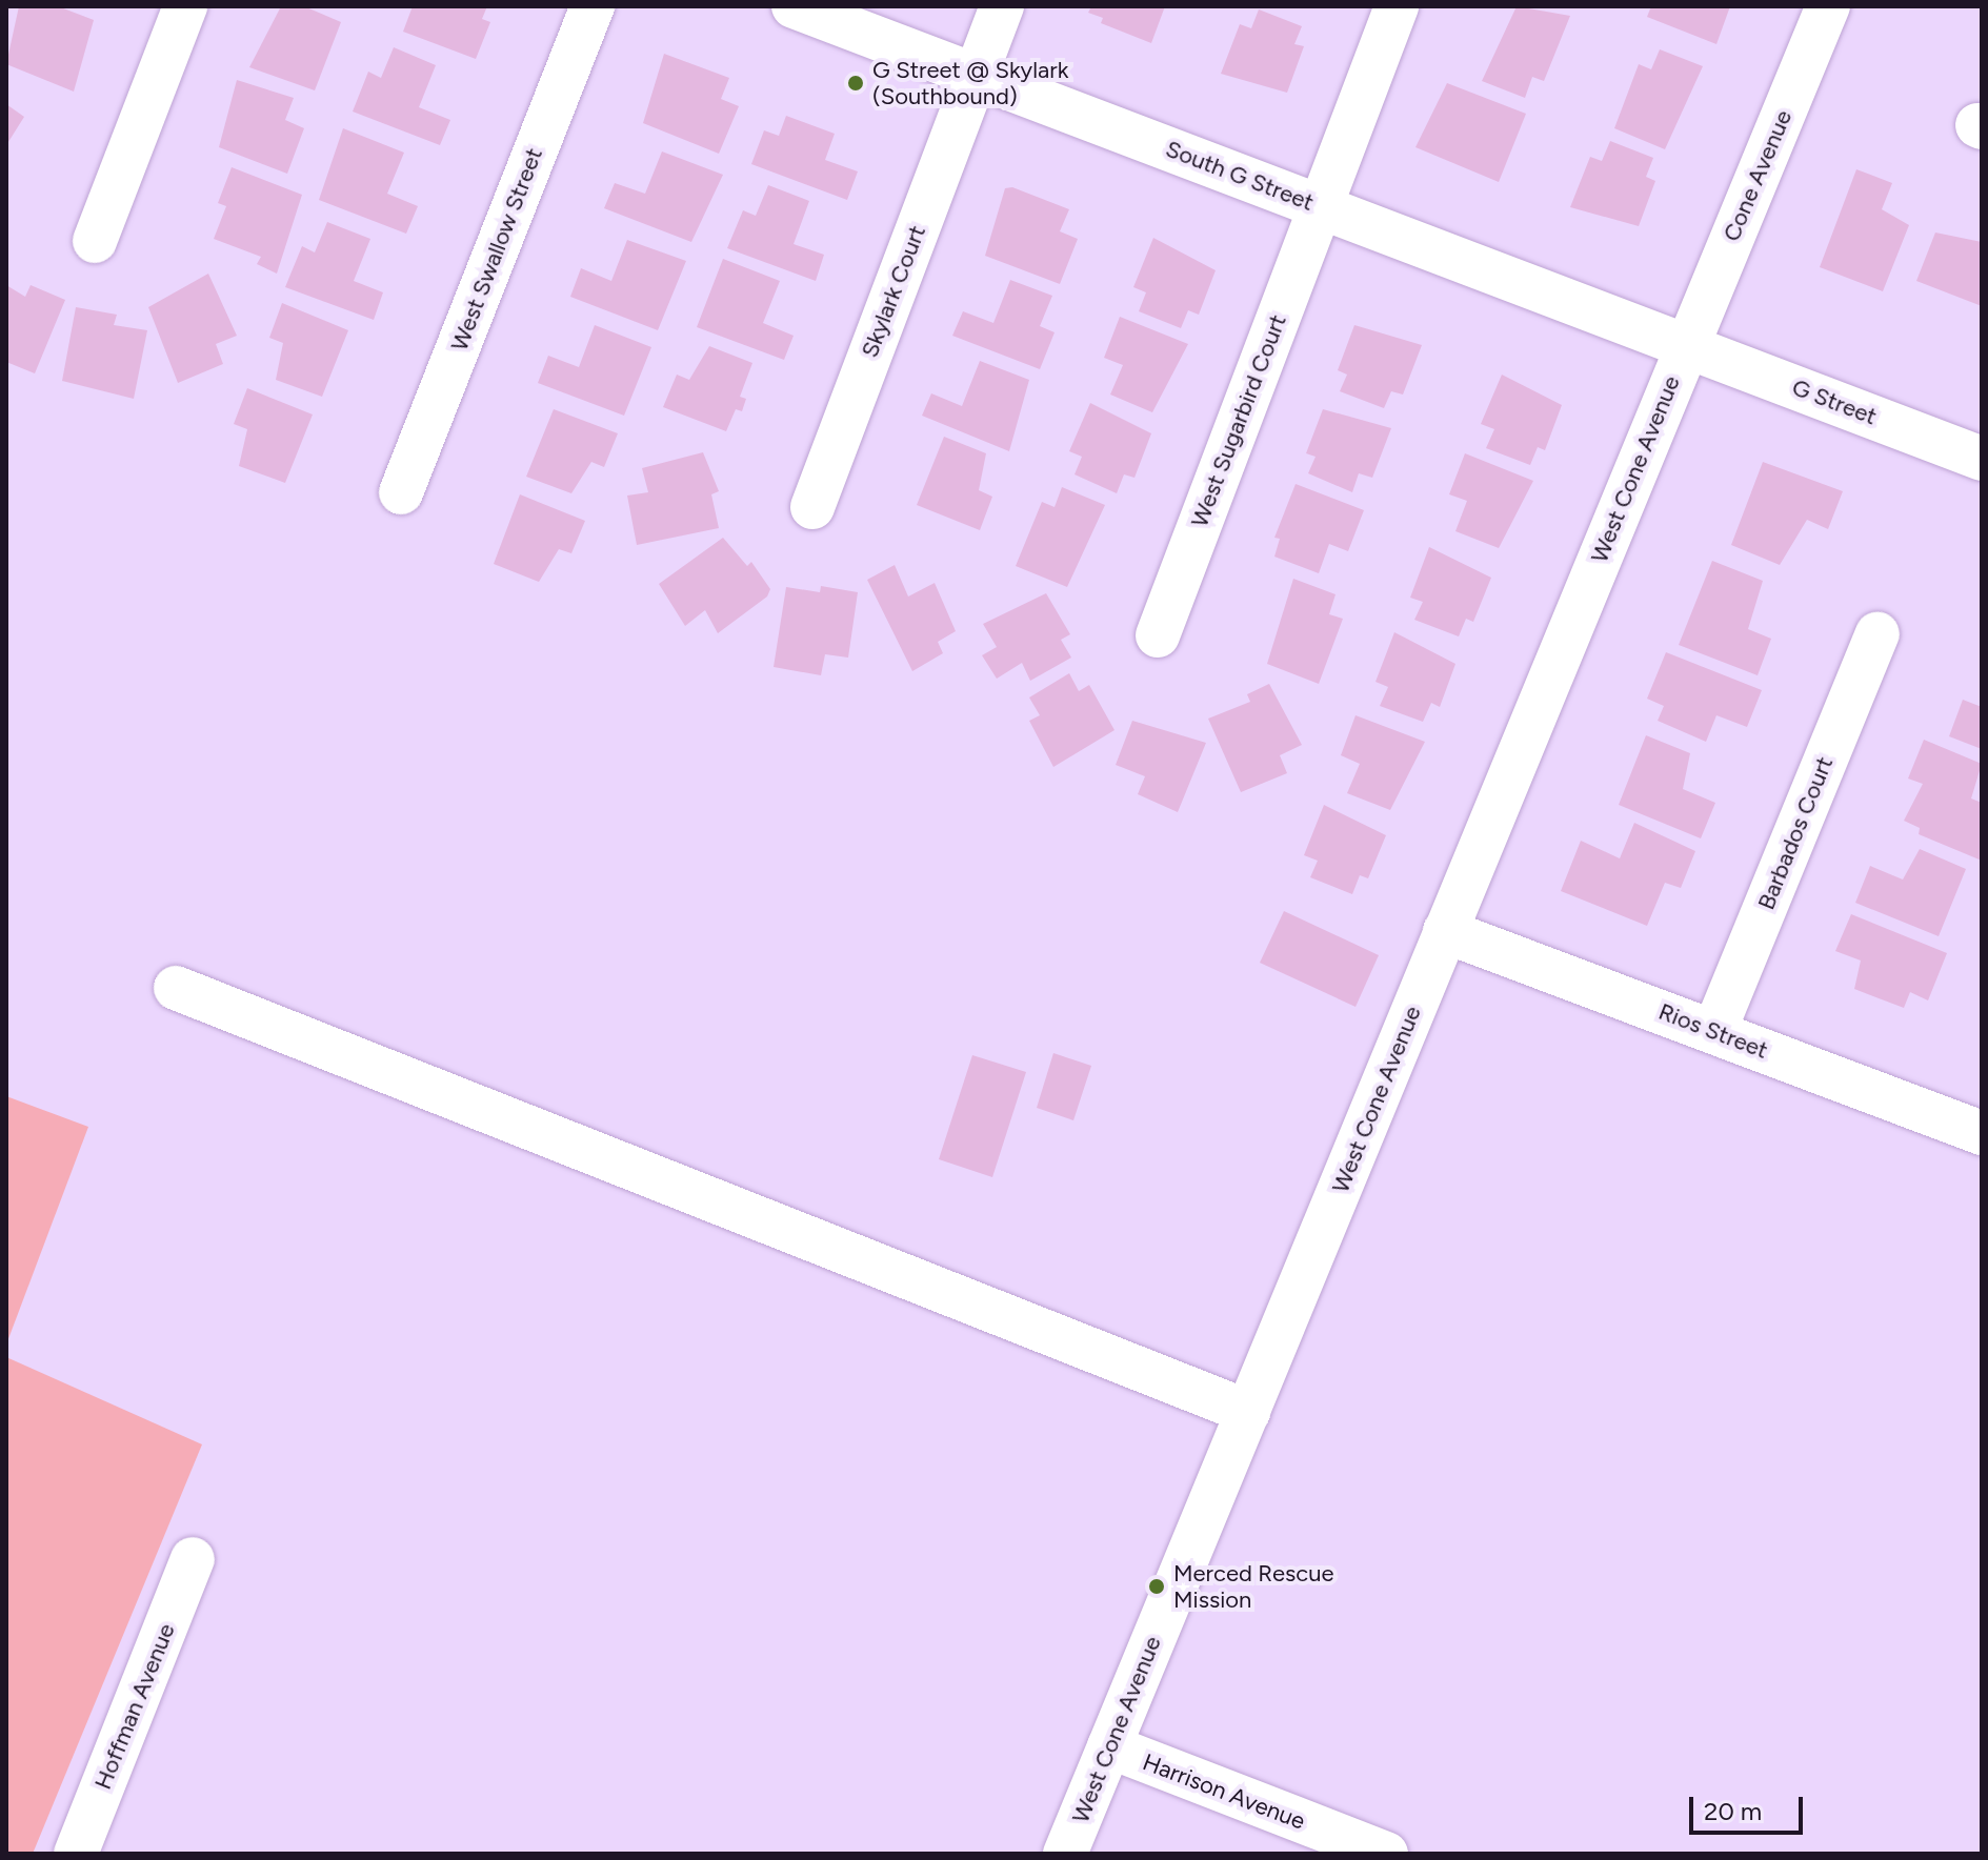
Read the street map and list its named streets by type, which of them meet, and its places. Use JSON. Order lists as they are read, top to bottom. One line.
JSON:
{"streets":{"street":["South G Street","Cone Avenue","West Swallow Street","Skylark Court","G Street","West Sugarbird Court","West Cone Avenue","Barbados Court","Rios Street","Hoffman Avenue","Harrison Avenue"]},"crossings":[["South G Street","Cone Avenue"],["South G Street","Skylark Court"],["South G Street","G Street"],["South G Street","West Sugarbird Court"],["South G Street","West Cone Avenue"],["Cone Avenue","G Street"],["Cone Avenue","West Cone Avenue"],["G Street","West Cone Avenue"],["West Cone Avenue","Rios Street"],["West Cone Avenue","Harrison Avenue"],["Barbados Court","Rios Street"]],"places":["G Street @ Skylark (Southbound)","Merced Rescue Mission"],"scale_bar":"20 m"}
